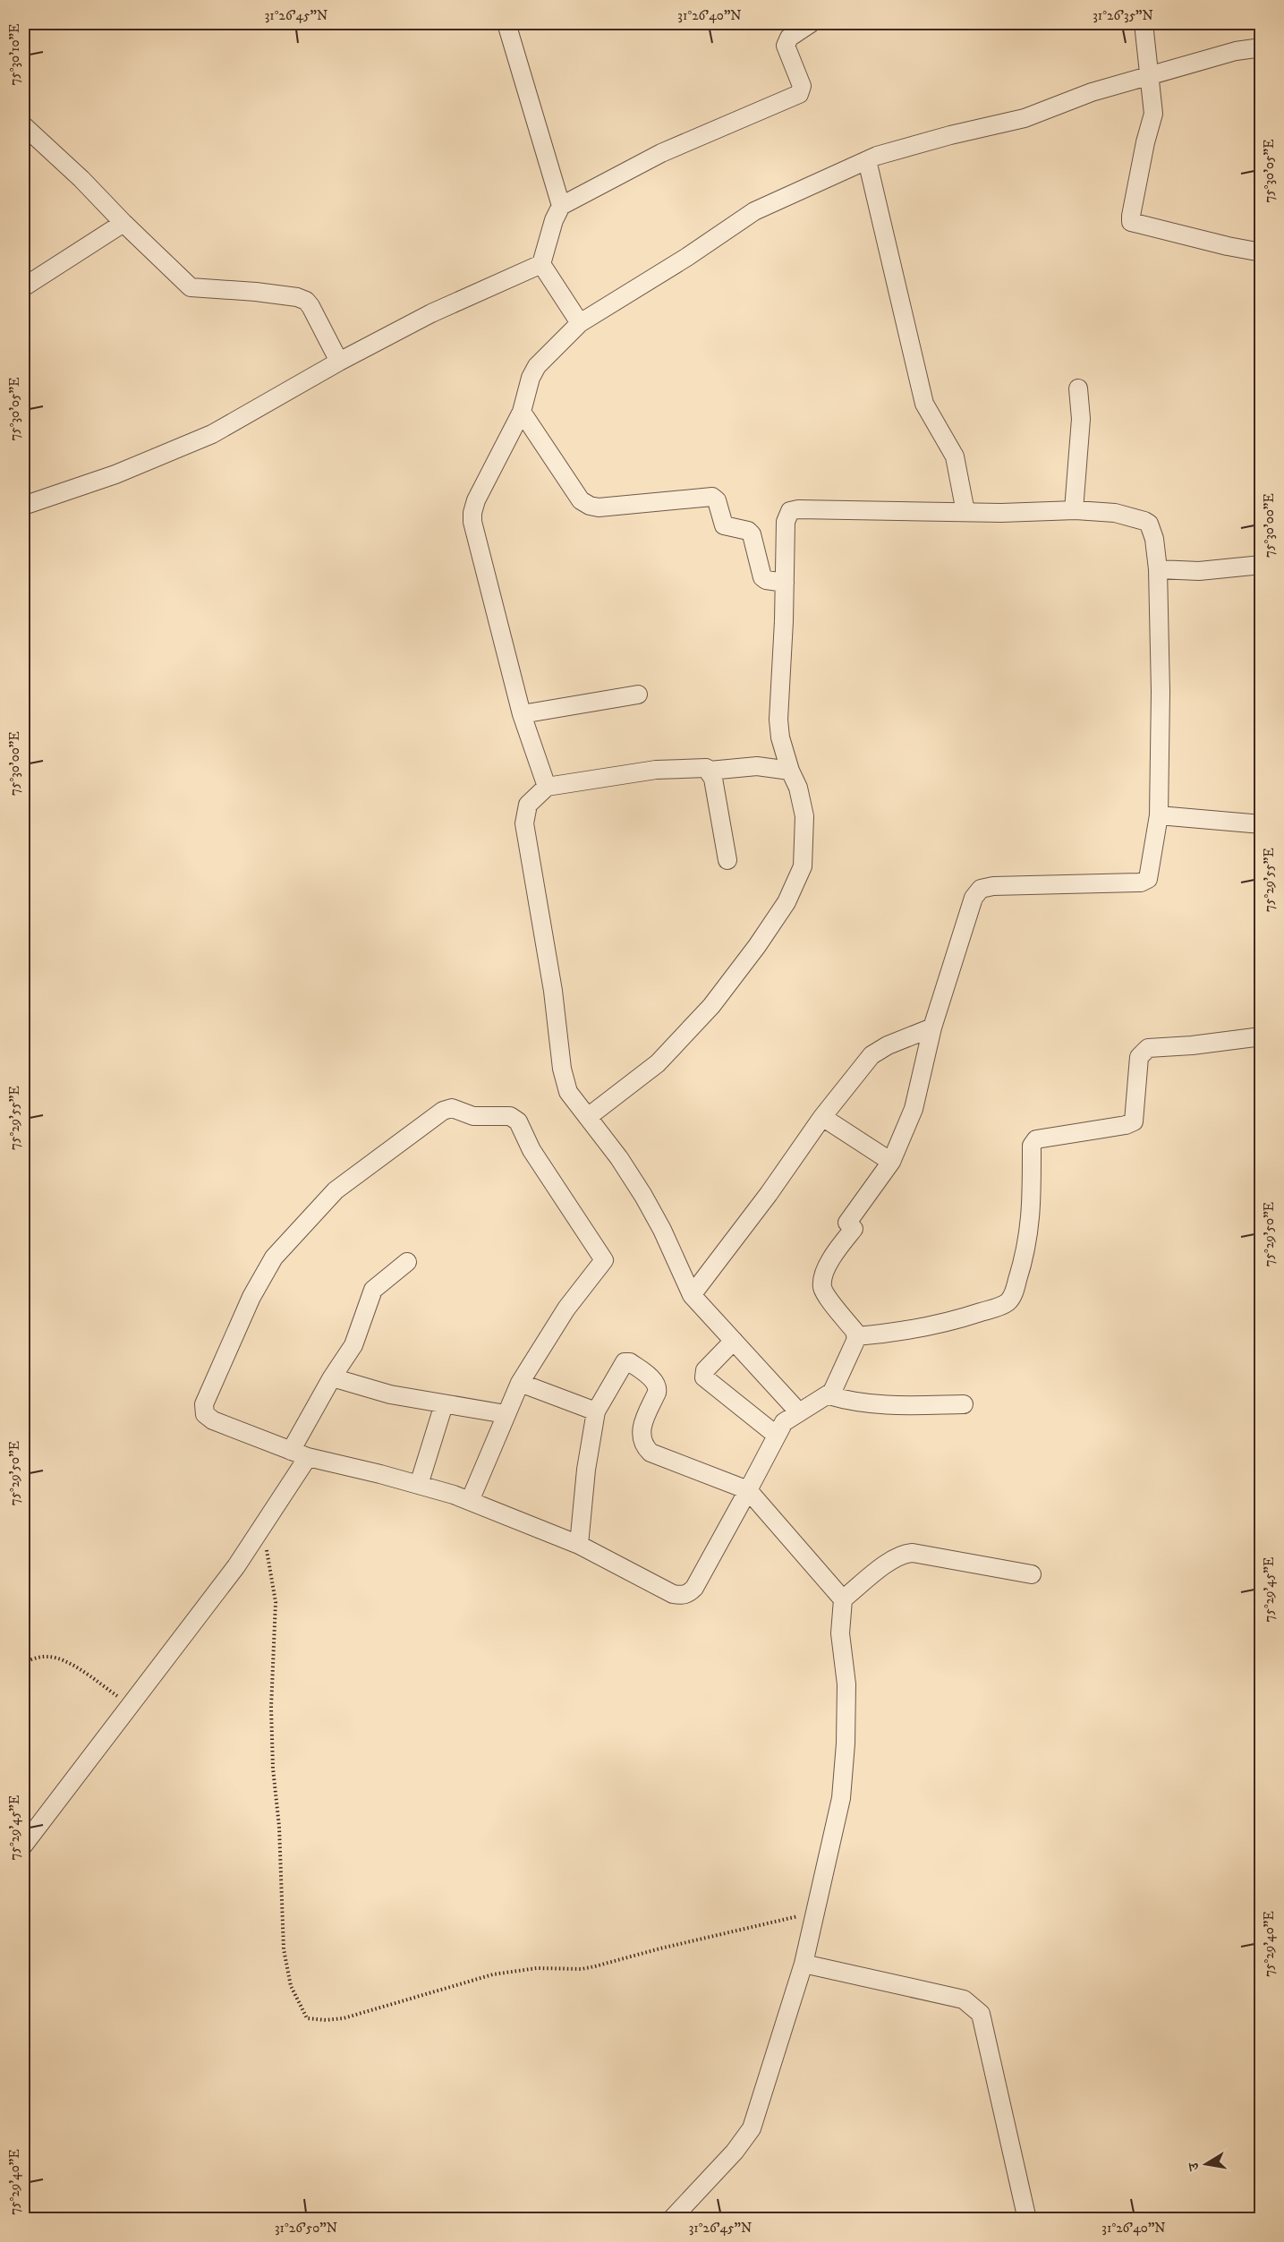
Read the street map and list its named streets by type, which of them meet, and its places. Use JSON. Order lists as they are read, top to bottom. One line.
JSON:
{"north":"left","coordinates":["31°26'45\"N","31°26'40\"N","31°26'35\"N","75°30'10\"E","75°30'05\"E","75°30'00\"E","75°29'55\"E","75°29'50\"E","75°29'45\"E","75°29'40\"E","31°26'50\"N"]}
